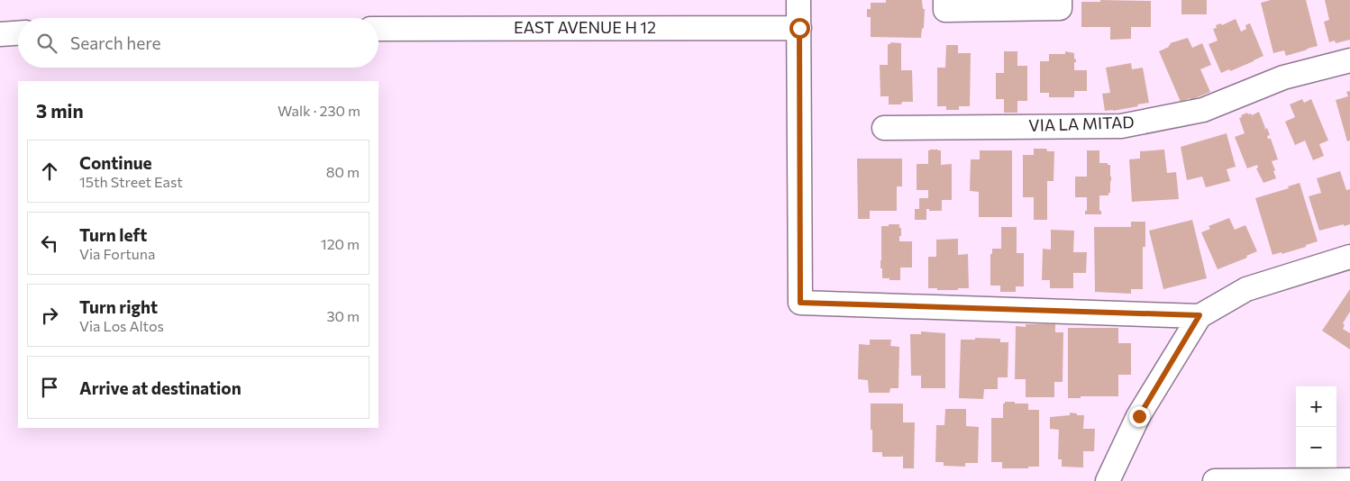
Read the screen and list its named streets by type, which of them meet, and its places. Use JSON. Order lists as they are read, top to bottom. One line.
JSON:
{"streets":{"street":["EAST AVENUE H 12","VIA LA MITAD"]},"page":{"search":"Search here","heading":["3 min","Walk · 230 m"],"list":[["Continue","15th Street East","80 m"],["Turn left","Via Fortuna","120 m"],["Turn right","Via Los Altos","30 m"],"Arrive at destination"],"map_buttons":["+","−"]}}
